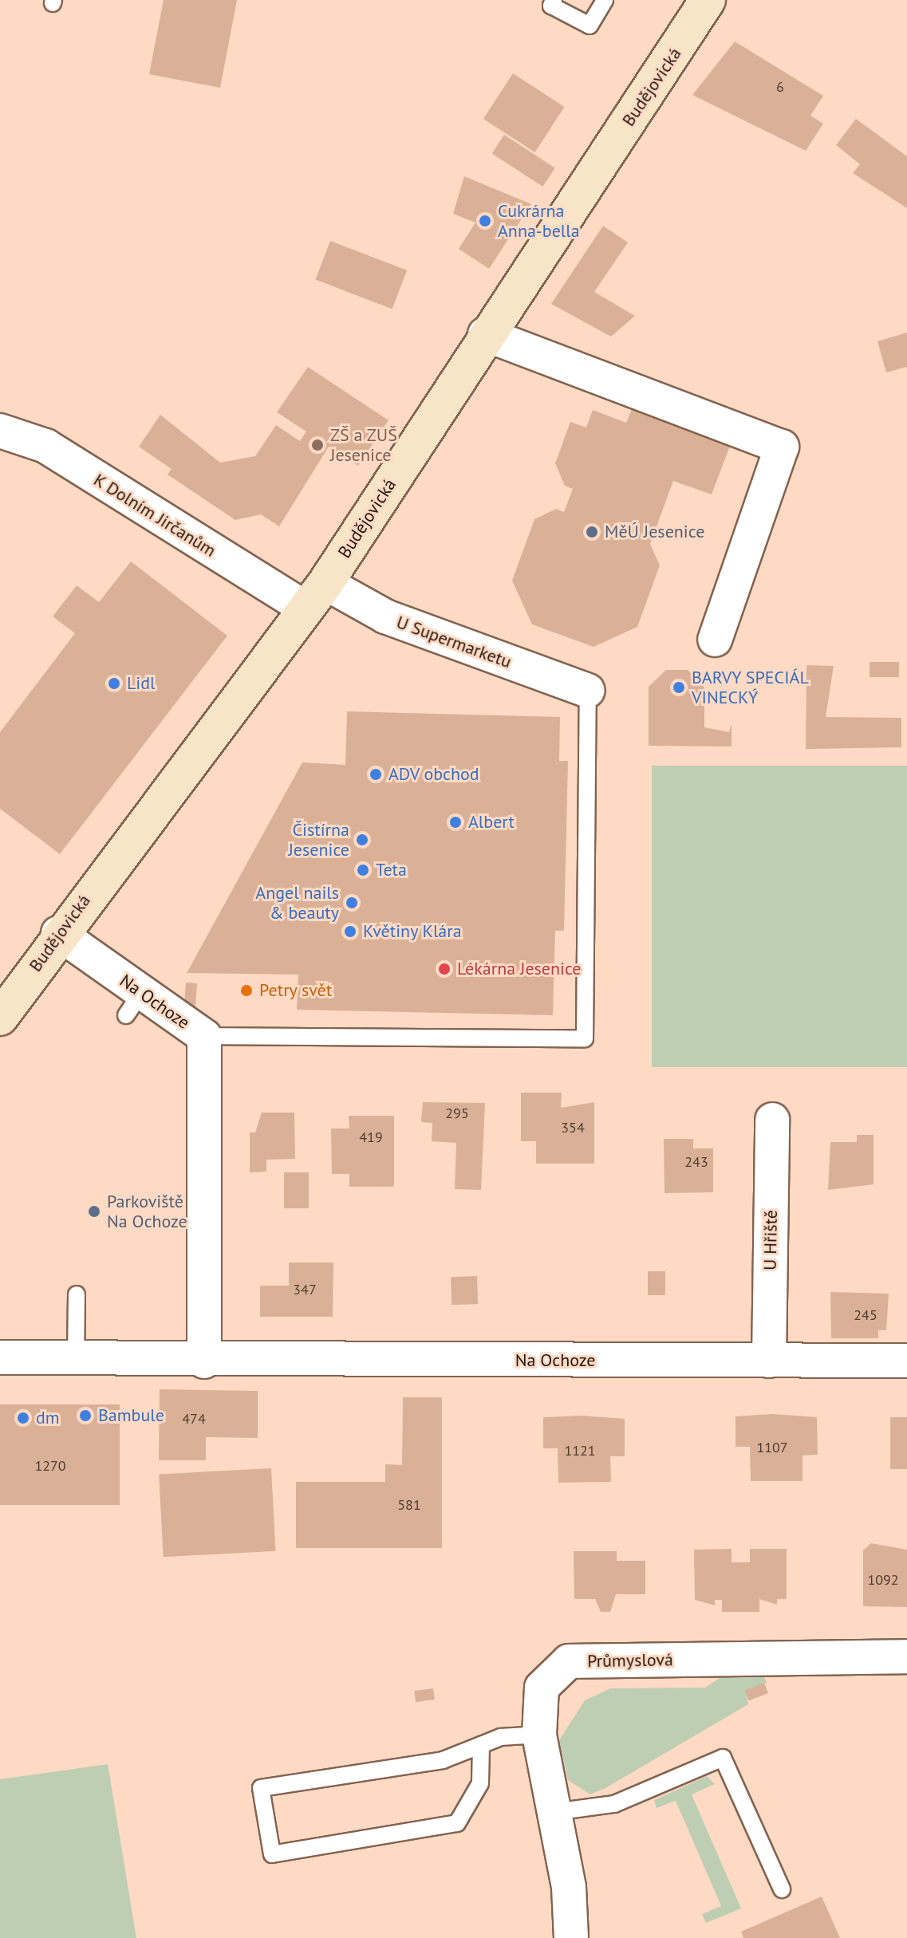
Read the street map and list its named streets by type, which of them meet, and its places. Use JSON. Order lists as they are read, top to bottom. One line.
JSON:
{"streets":{"main road":["Budějovická"],"street":["K Dolním Jirčanům","U Supermarketu","Na Ochoze","U Hřiště","Průmyslová"]},"crossings":[["Budějovická","K Dolním Jirčanům"],["Budějovická","U Supermarketu"],["Budějovická","Na Ochoze"],["K Dolním Jirčanům","U Supermarketu"],["Na Ochoze","U Hřiště"]],"places":["Cukrárna Anna-bella","ZŠ a ZUŠ Jesenice","MěÚ Jesenice","Lidl","BARVY SPECIÁL VINECKÝ","ADV obchod","Albert","Čistírna Jesenice","Teta","Angel nails & beauty","Květiny Klára","Lékárna Jesenice","Petry svět","Parkoviště Na Ochoze","Bambule","dm"],"house_numbers":["6","295","354","419","243","347","245","474","1107","1121","1270","581","1092"]}
